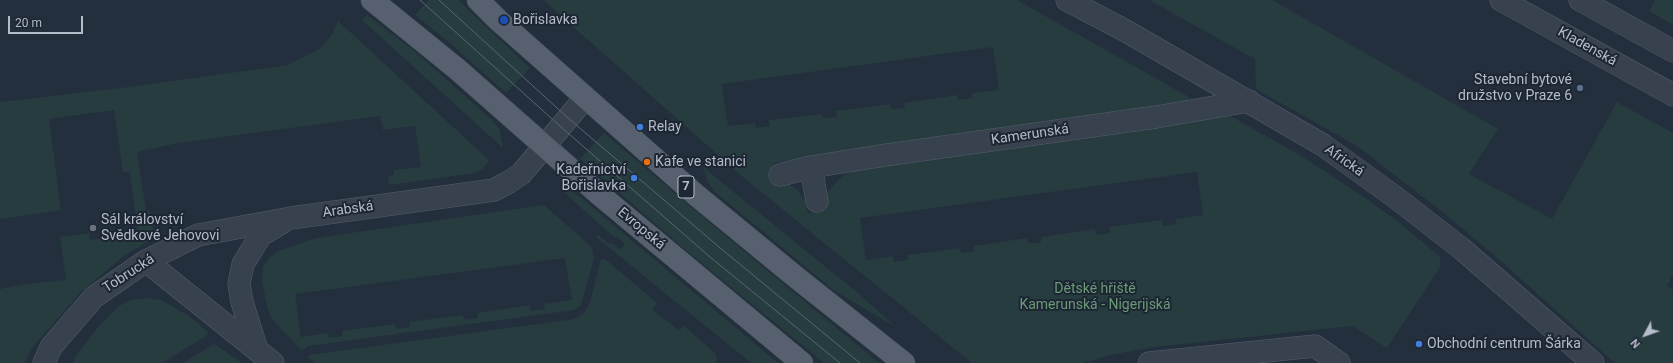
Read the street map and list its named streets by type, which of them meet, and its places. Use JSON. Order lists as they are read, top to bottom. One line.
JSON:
{"streets":{"main road":["7","Evropská"],"street":["Kladenská","Kamerunská","Africká","Arabská","Tobrucká"]},"crossings":[["Kamerunská","Africká"],["7","Arabská"],["Arabská","Evropská"],["Arabská","Tobrucká"]],"parks":["Dětské hřiště Kamerunská - Nigerijská"],"places":["Bořislavka","Stavební bytové družstvo v Praze 6","Relay","Kafe ve stanici","Kadeřnictví Bořislavka","Sál království Svědkové Jehovovi","Obchodní centrum Šárka"],"scale_bar":"20 m","north":"bottom left"}
